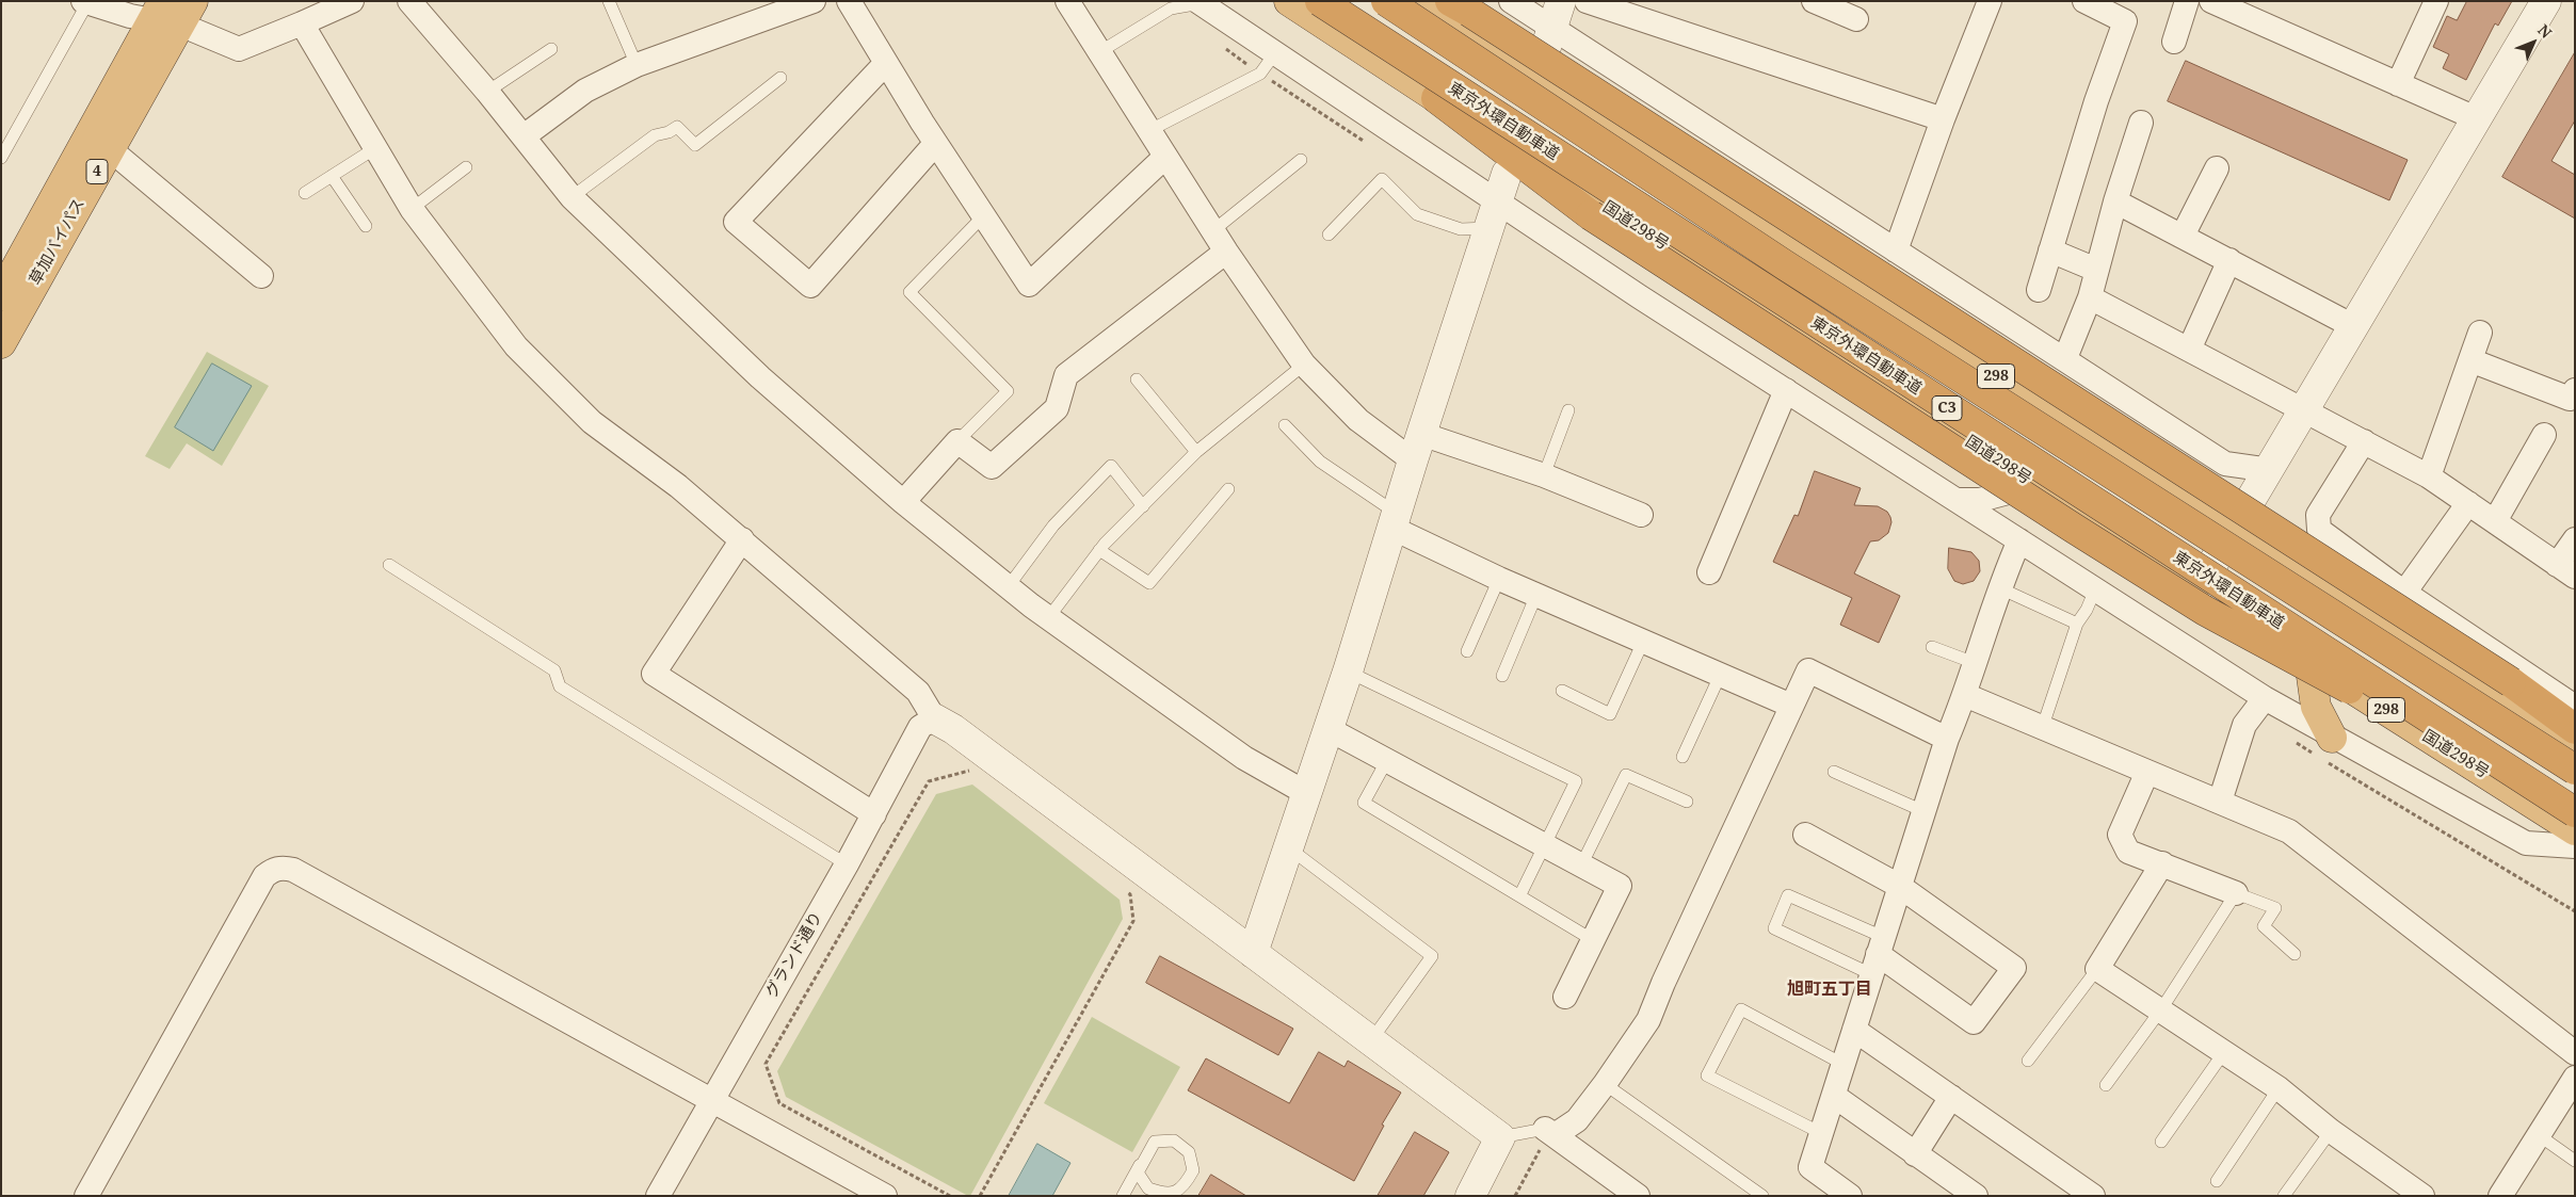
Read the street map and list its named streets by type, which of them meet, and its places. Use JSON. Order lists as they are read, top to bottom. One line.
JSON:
{"streets":{"highway":["東京外環自動車道","4","国道298号","草加バイパス","298","C3"],"street":["グランド通り"]},"districts":["旭町五丁目"],"north":"top right"}
